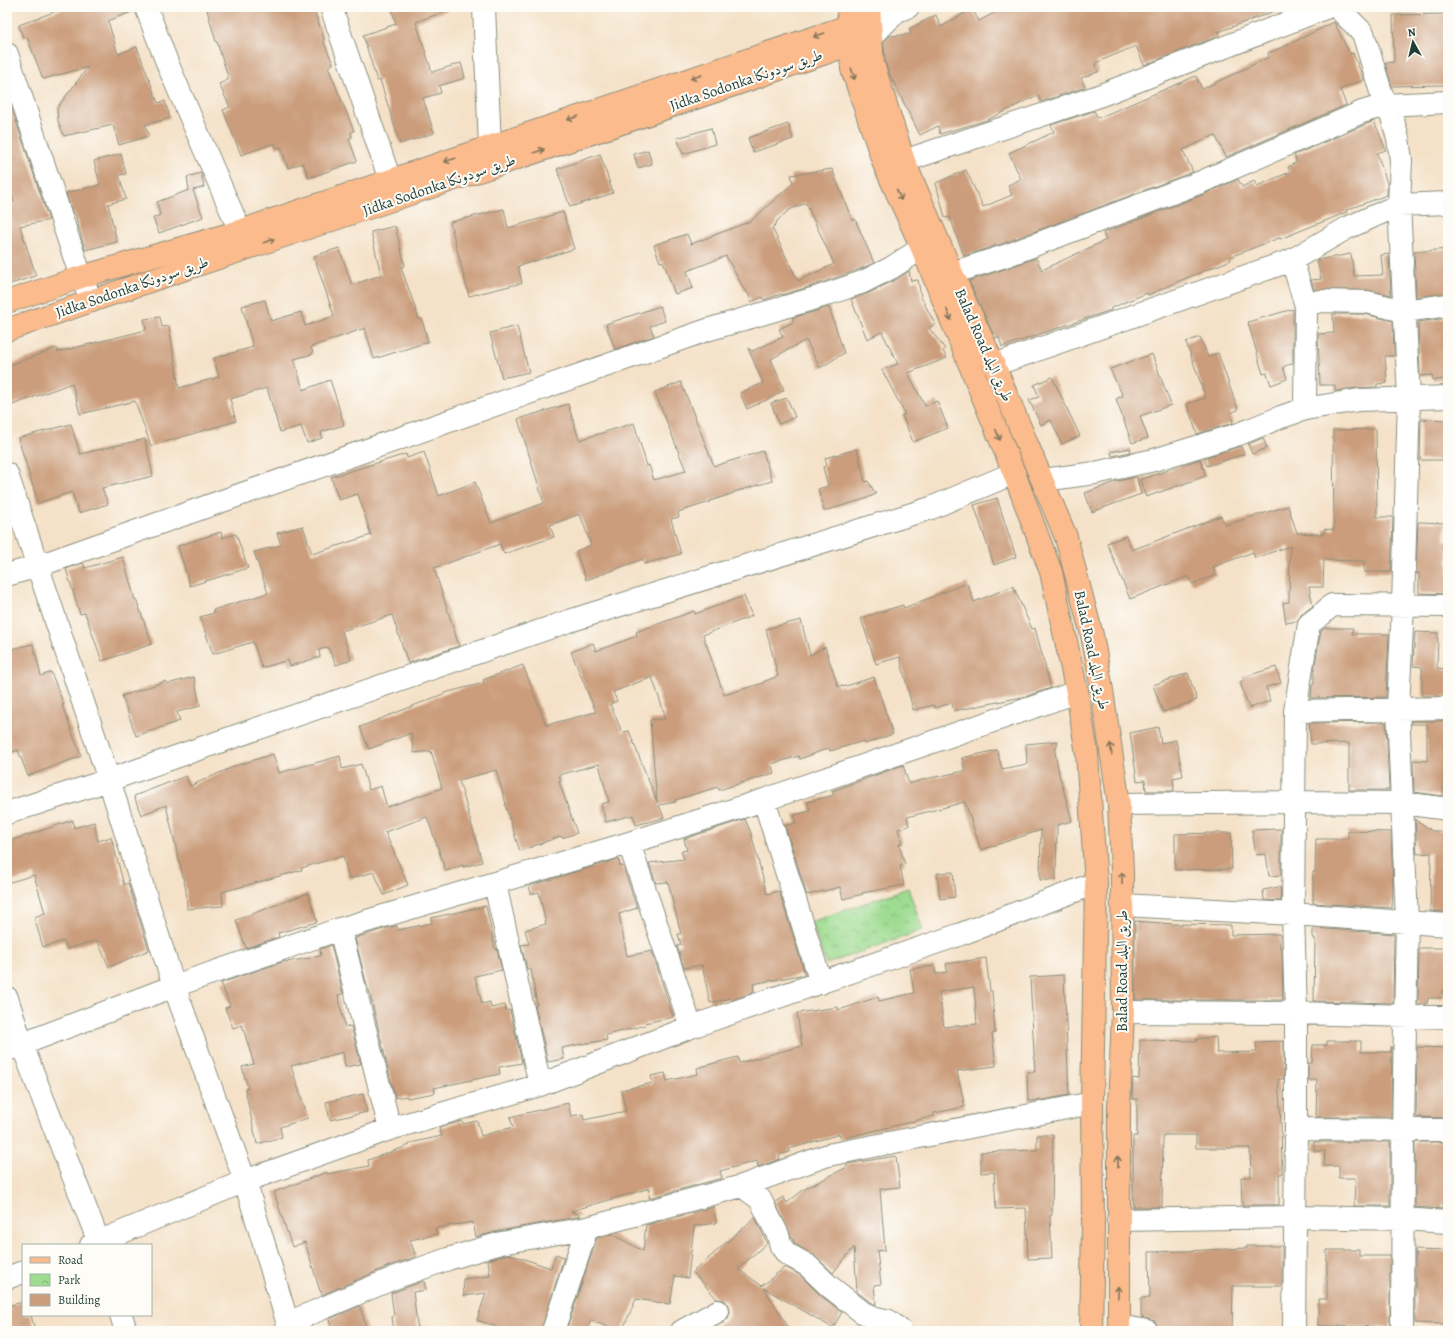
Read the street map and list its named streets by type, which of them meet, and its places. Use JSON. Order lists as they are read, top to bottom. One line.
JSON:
{"streets":{"main road":["Jidka Sodonka طريق سودونكا","Balad Road طريق البلد"]},"crossings":[["Jidka Sodonka طريق سودونكا","Balad Road طريق البلد"]],"legend":["Road","Park","Building"],"north":"top"}
